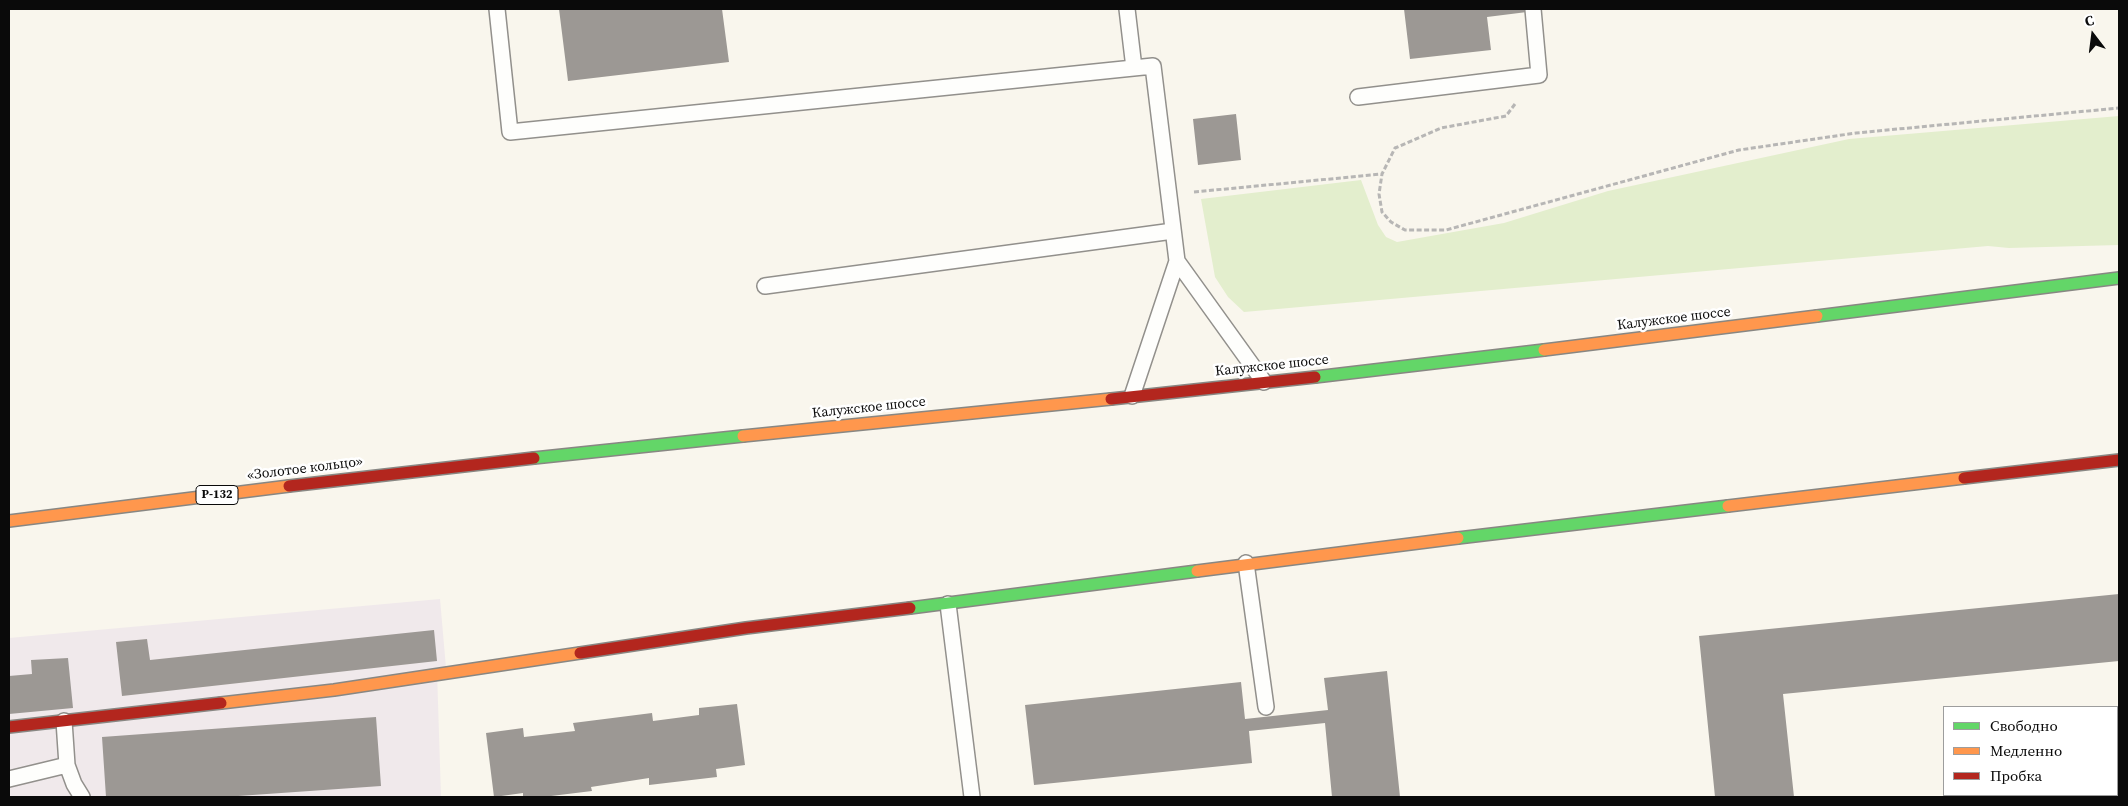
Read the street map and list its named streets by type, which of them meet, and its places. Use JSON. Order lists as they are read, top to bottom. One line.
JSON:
{"streets":{"street":["Калужское шоссе","«Золотое кольцо»","Р-132"]},"crossings":[["Калужское шоссе","«Золотое кольцо»"]],"legend":["Свободно","Медленно","Пробка"],"north":"top"}
